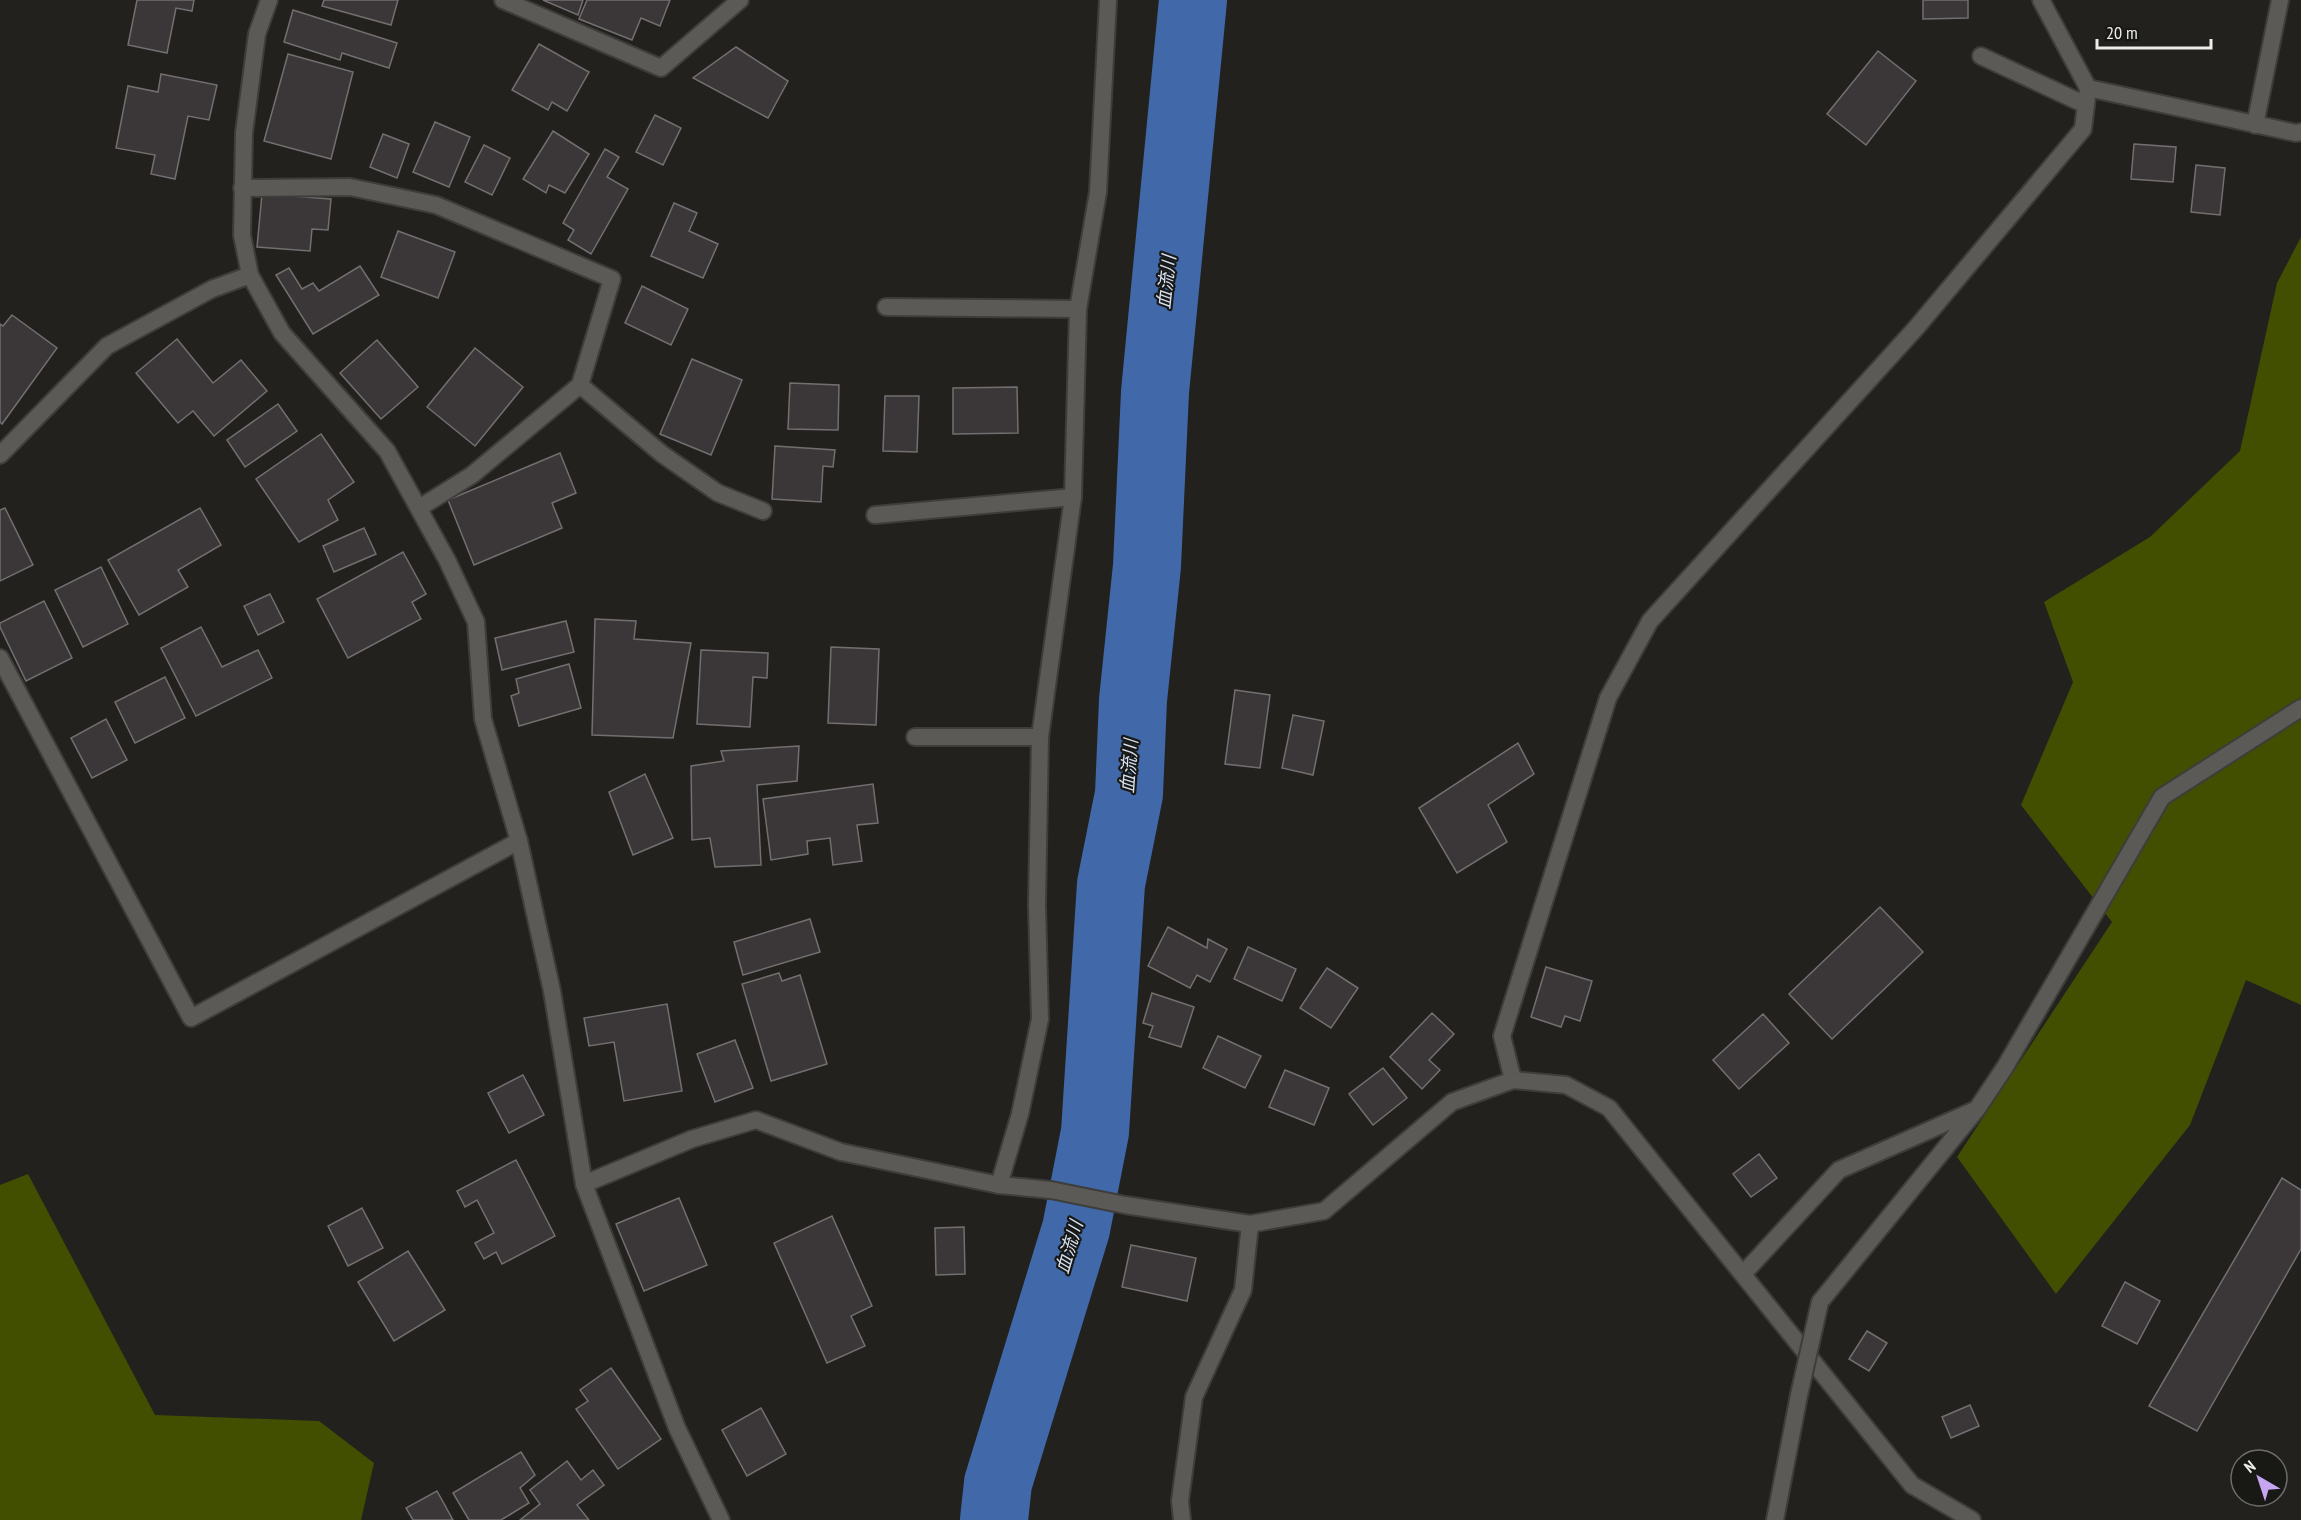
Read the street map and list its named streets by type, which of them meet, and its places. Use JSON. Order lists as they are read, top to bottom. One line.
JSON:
{"water":["血流川"],"scale_bar":"20 m","north":"top left"}
